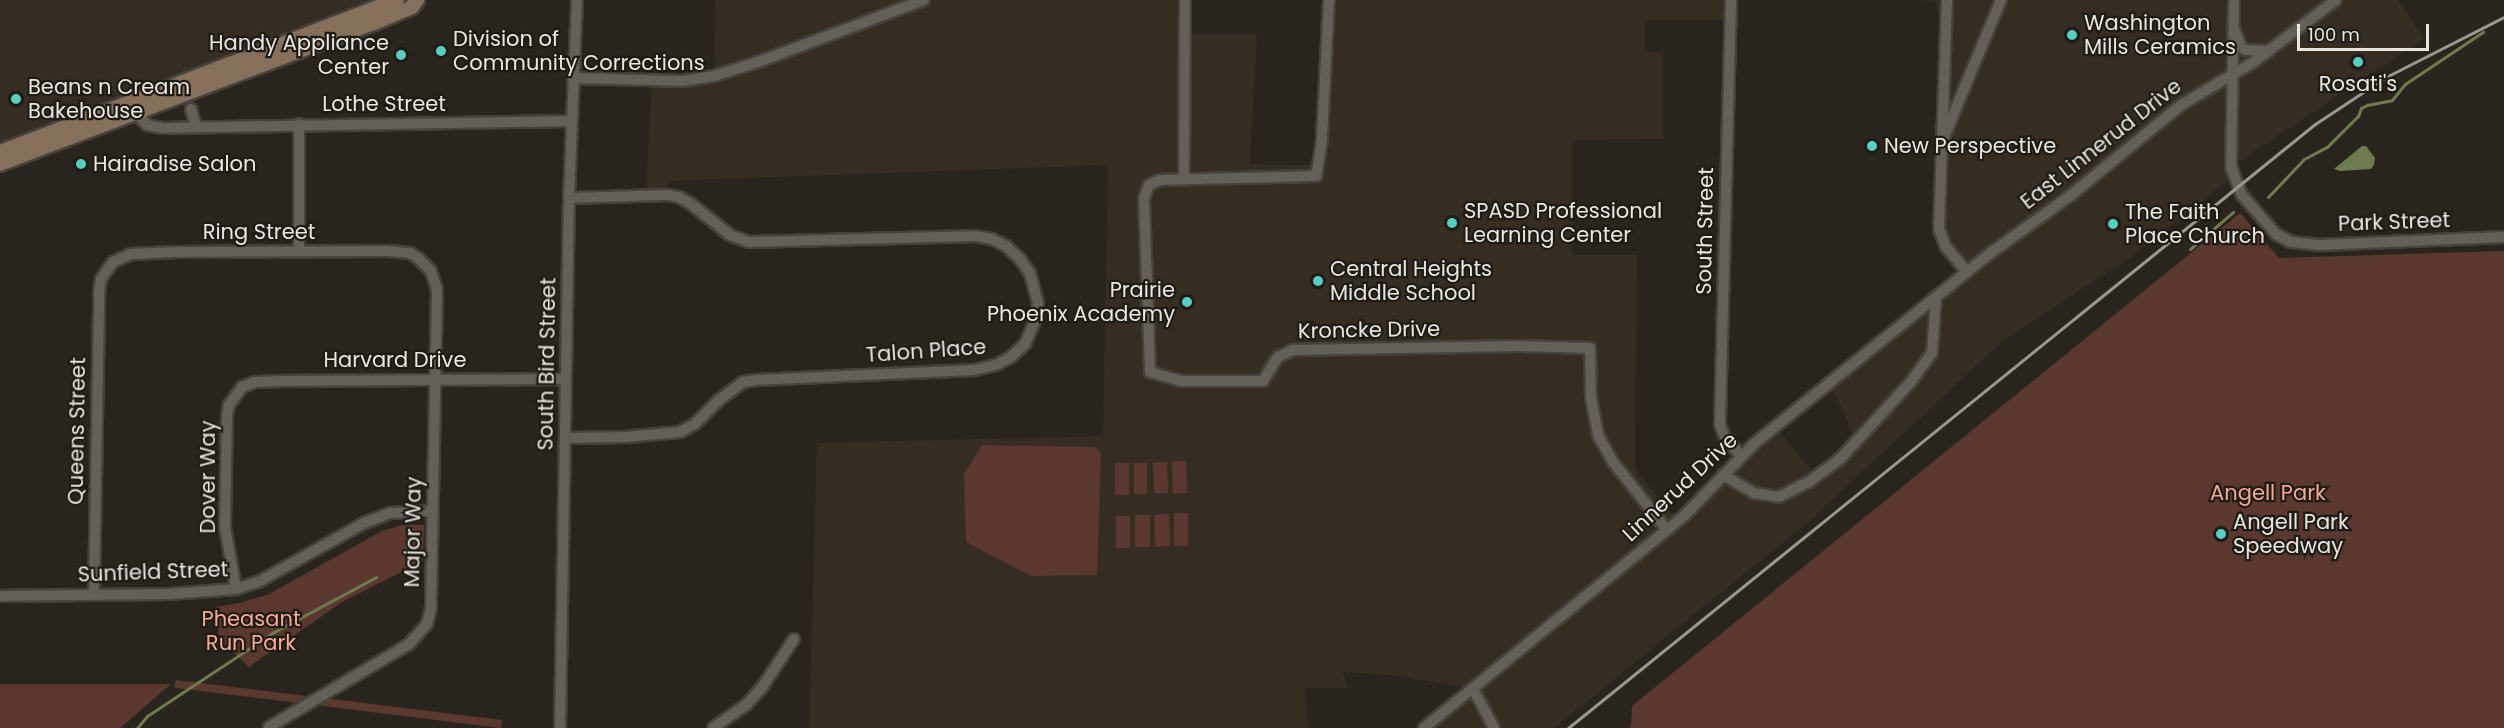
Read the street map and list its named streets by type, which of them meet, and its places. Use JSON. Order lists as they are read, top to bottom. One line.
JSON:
{"streets":{"street":["Lothe Street","East Linnerud Drive","Park Street","South Street","Ring Street","Kroncke Drive","Talon Place","Harvard Drive","South Bird Street","Queens Street","Dover Way","Linnerud Drive","Major Way","Sunfield Street"]},"crossings":[["Lothe Street","South Bird Street"],["East Linnerud Drive","Park Street"],["East Linnerud Drive","Linnerud Drive"],["South Street","Linnerud Drive"],["Ring Street","Queens Street"],["Ring Street","Major Way"],["Kroncke Drive","Linnerud Drive"],["Talon Place","South Bird Street"],["Harvard Drive","South Bird Street"],["Harvard Drive","Dover Way"],["Harvard Drive","Major Way"],["Queens Street","Sunfield Street"],["Dover Way","Sunfield Street"],["Major Way","Sunfield Street"]],"parks":["Angell Park","Pheasant Run Park"],"places":["Washington Mills Ceramics","Division of Community Corrections","Handy Appliance Center","Rosati's","Beans n Cream Bakehouse","New Perspective","Hairadise Salon","SPASD Professional Learning Center","The Faith Place Church","Central Heights Middle School","Prairie Phoenix Academy","Angell Park Speedway"],"scale_bar":"100 m"}
